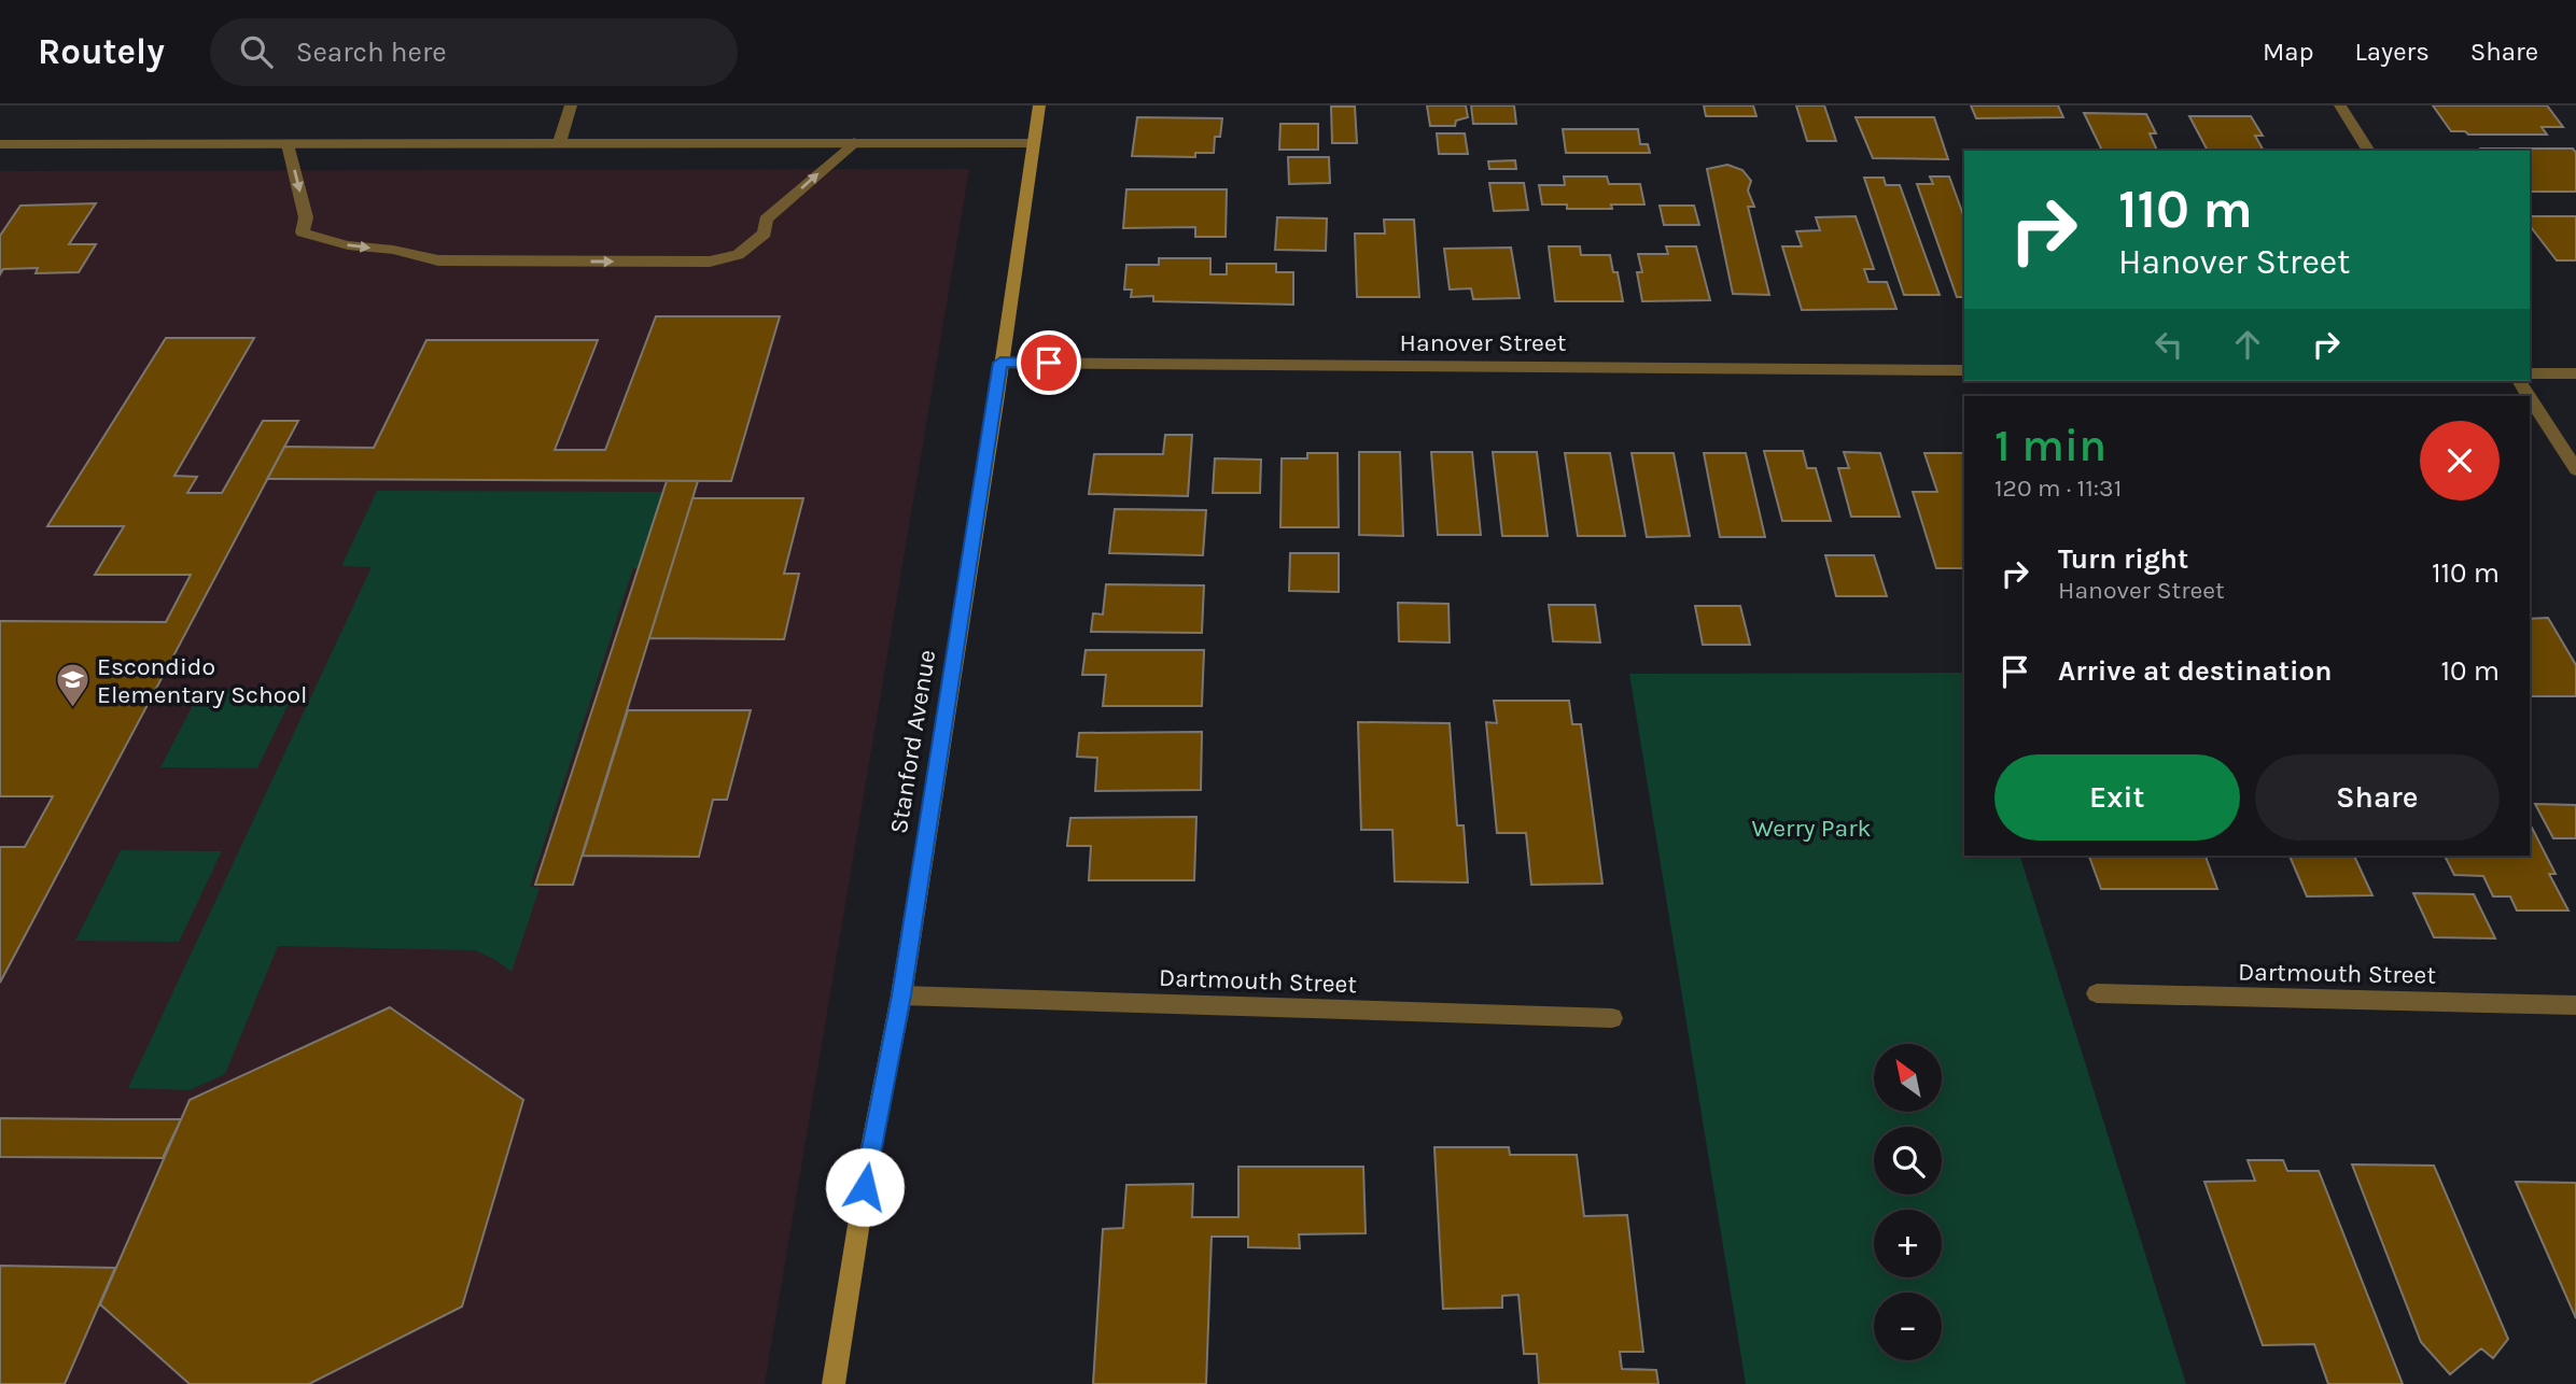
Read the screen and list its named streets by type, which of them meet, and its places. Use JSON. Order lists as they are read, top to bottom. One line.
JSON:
{"streets":{"street":["Hanover Street","Stanford Avenue","Dartmouth Street"]},"crossings":[["Hanover Street","Stanford Avenue"],["Stanford Avenue","Dartmouth Street"]],"parks":["Werry Park"],"places":{"school or university":["Escondido Elementary School"]},"north":"top left","page":{"header":"Routely","search":"Search here","nav":["Map","Layers","Share"],"turn":["110 m","Hanover Street"],"heading":["1 min","120 m · 11:31"],"list":[{"name":"Turn right","note":"Hanover Street","value":"110 m"},{"name":"Arrive at destination","value":"10 m"}],"buttons":["Exit","Share"],"map_buttons":["+","−"]}}
